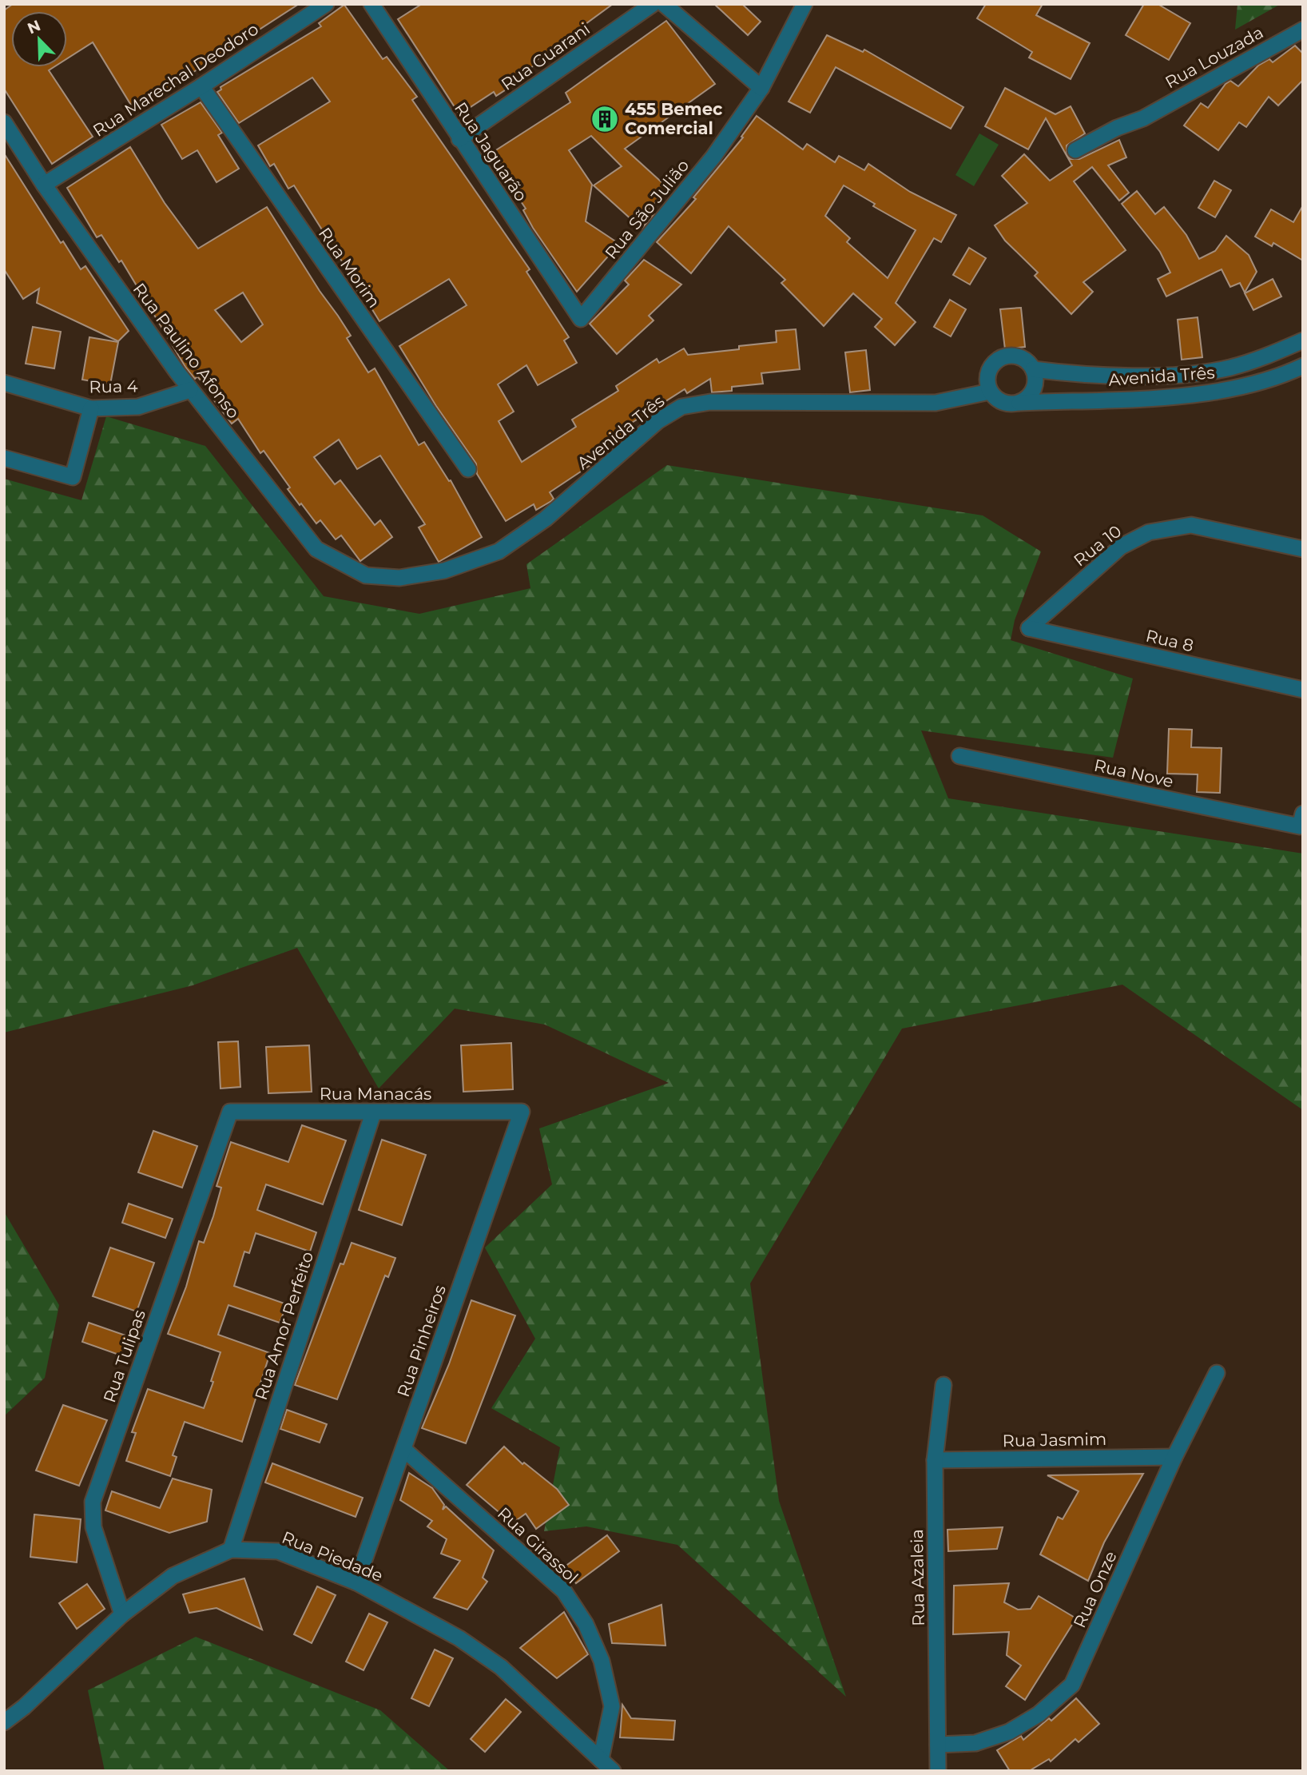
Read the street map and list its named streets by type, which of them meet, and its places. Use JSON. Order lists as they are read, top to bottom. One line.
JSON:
{"streets":{"street":["Rua Guarani","Rua Louzada","Rua Marechal Deodoro","Rua Jaguarão","Rua São Julião","Rua Morim","Rua Paulino Afonso","Avenida Três","Rua 4","Rua 10","Rua 8","Rua Nove","Rua Manacás","Rua Amor Perfeito","Rua Pinheiros","Rua Tulipas","Rua Jasmim","Rua Girassol","Rua Piedade","Rua Azaleia","Rua Onze"]},"crossings":[["Rua Guarani","Rua Jaguarão"],["Rua Marechal Deodoro","Rua Morim"],["Rua Marechal Deodoro","Rua Paulino Afonso"],["Rua Jaguarão","Rua São Julião"],["Rua Paulino Afonso","Avenida Três"],["Rua Paulino Afonso","Rua 4"],["Rua 10","Rua 8"],["Rua Manacás","Rua Amor Perfeito"],["Rua Manacás","Rua Pinheiros"],["Rua Manacás","Rua Tulipas"],["Rua Amor Perfeito","Rua Piedade"],["Rua Pinheiros","Rua Girassol"],["Rua Pinheiros","Rua Piedade"],["Rua Tulipas","Rua Piedade"],["Rua Jasmim","Rua Azaleia"],["Rua Jasmim","Rua Onze"],["Rua Girassol","Rua Piedade"],["Rua Azaleia","Rua Onze"]],"places":{"building":["455 Bemec Comercial"]},"north":"top left"}
